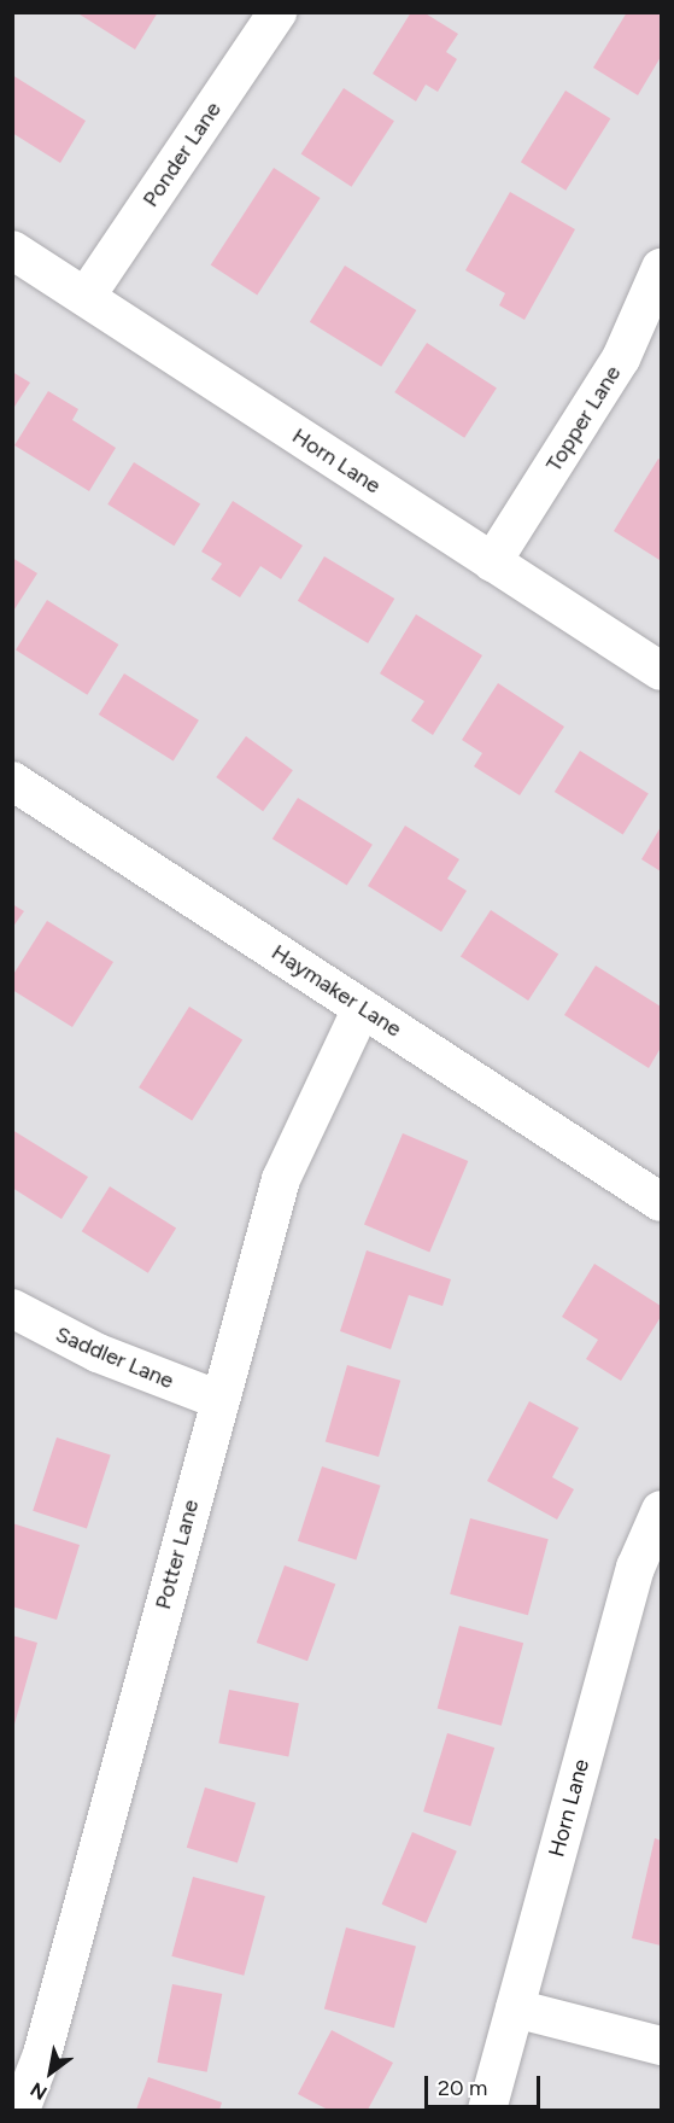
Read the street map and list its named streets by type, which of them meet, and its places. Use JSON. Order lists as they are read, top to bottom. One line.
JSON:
{"streets":{"street":["Ponder Lane","Topper Lane","Horn Lane","Haymaker Lane","Saddler Lane","Potter Lane"]},"crossings":[["Ponder Lane","Horn Lane"],["Topper Lane","Horn Lane"],["Haymaker Lane","Potter Lane"],["Saddler Lane","Potter Lane"]],"scale_bar":"20 m","north":"bottom left"}
